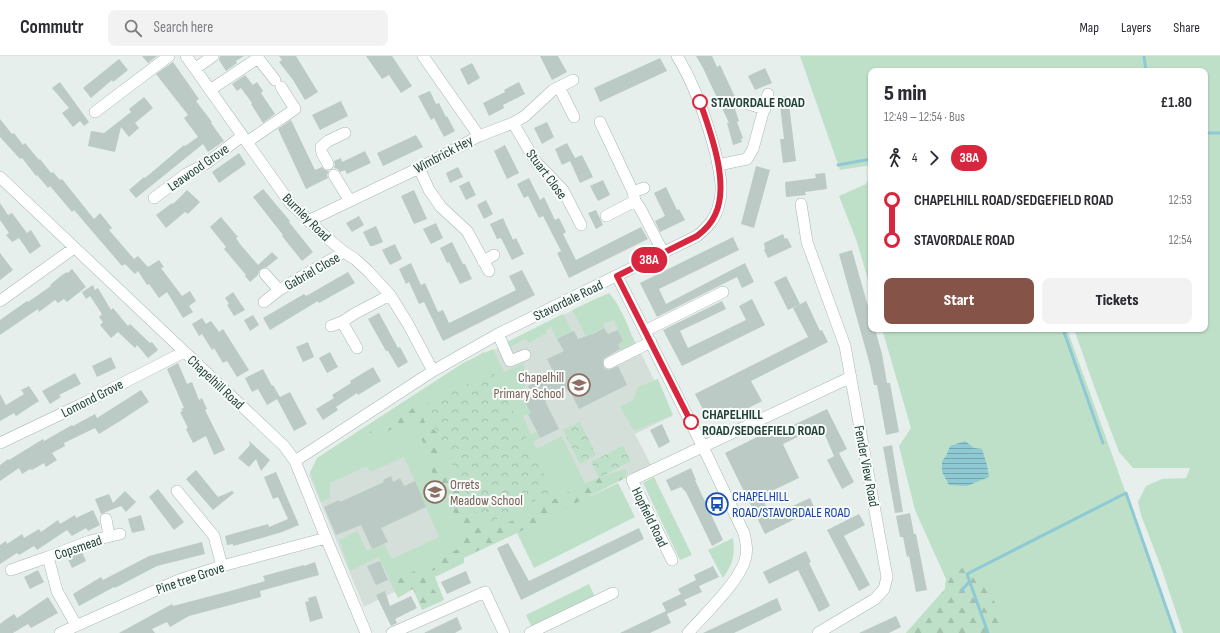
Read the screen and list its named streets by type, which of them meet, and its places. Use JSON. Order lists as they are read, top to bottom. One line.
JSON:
{"streets":{"street":["Wimbrick Hey","Leawood Grove","Stuart Close","Burnley Road","Gabriel Close","Stavordale Road","Chapelhill Road","Lomond Grove","Fender View Road","Hopfield Road","Copsmead","Pine tree Grove"]},"crossings":[["Wimbrick Hey","Stuart Close"],["Wimbrick Hey","Burnley Road"],["Leawood Grove","Burnley Road"],["Burnley Road","Gabriel Close"],["Burnley Road","Stavordale Road"],["Stavordale Road","Chapelhill Road"],["Chapelhill Road","Lomond Grove"],["Chapelhill Road","Pine tree Grove"],["Copsmead","Pine tree Grove"]],"places":{"other":["STAVORDALE ROAD","CHAPELHILL ROAD/SEDGEFIELD ROAD"],"school or university":["Chapelhill Primary School","Orrets Meadow School"],"bus stop":["CHAPELHILL ROAD/STAVORDALE ROAD"]},"lines":["bus line 38A"],"page":{"header":"Commutr","search":"Search here","nav":["Map","Layers","Share"],"on_map":"38A","heading":["5 min","12:49 – 12:54 · Bus","£1.80"],"legs":["4","38A"],"list":[{"name":"CHAPELHILL ROAD/SEDGEFIELD ROAD","value":"12:53"},{"name":"STAVORDALE ROAD","value":"12:54"}],"buttons":["Start","Tickets"]}}
